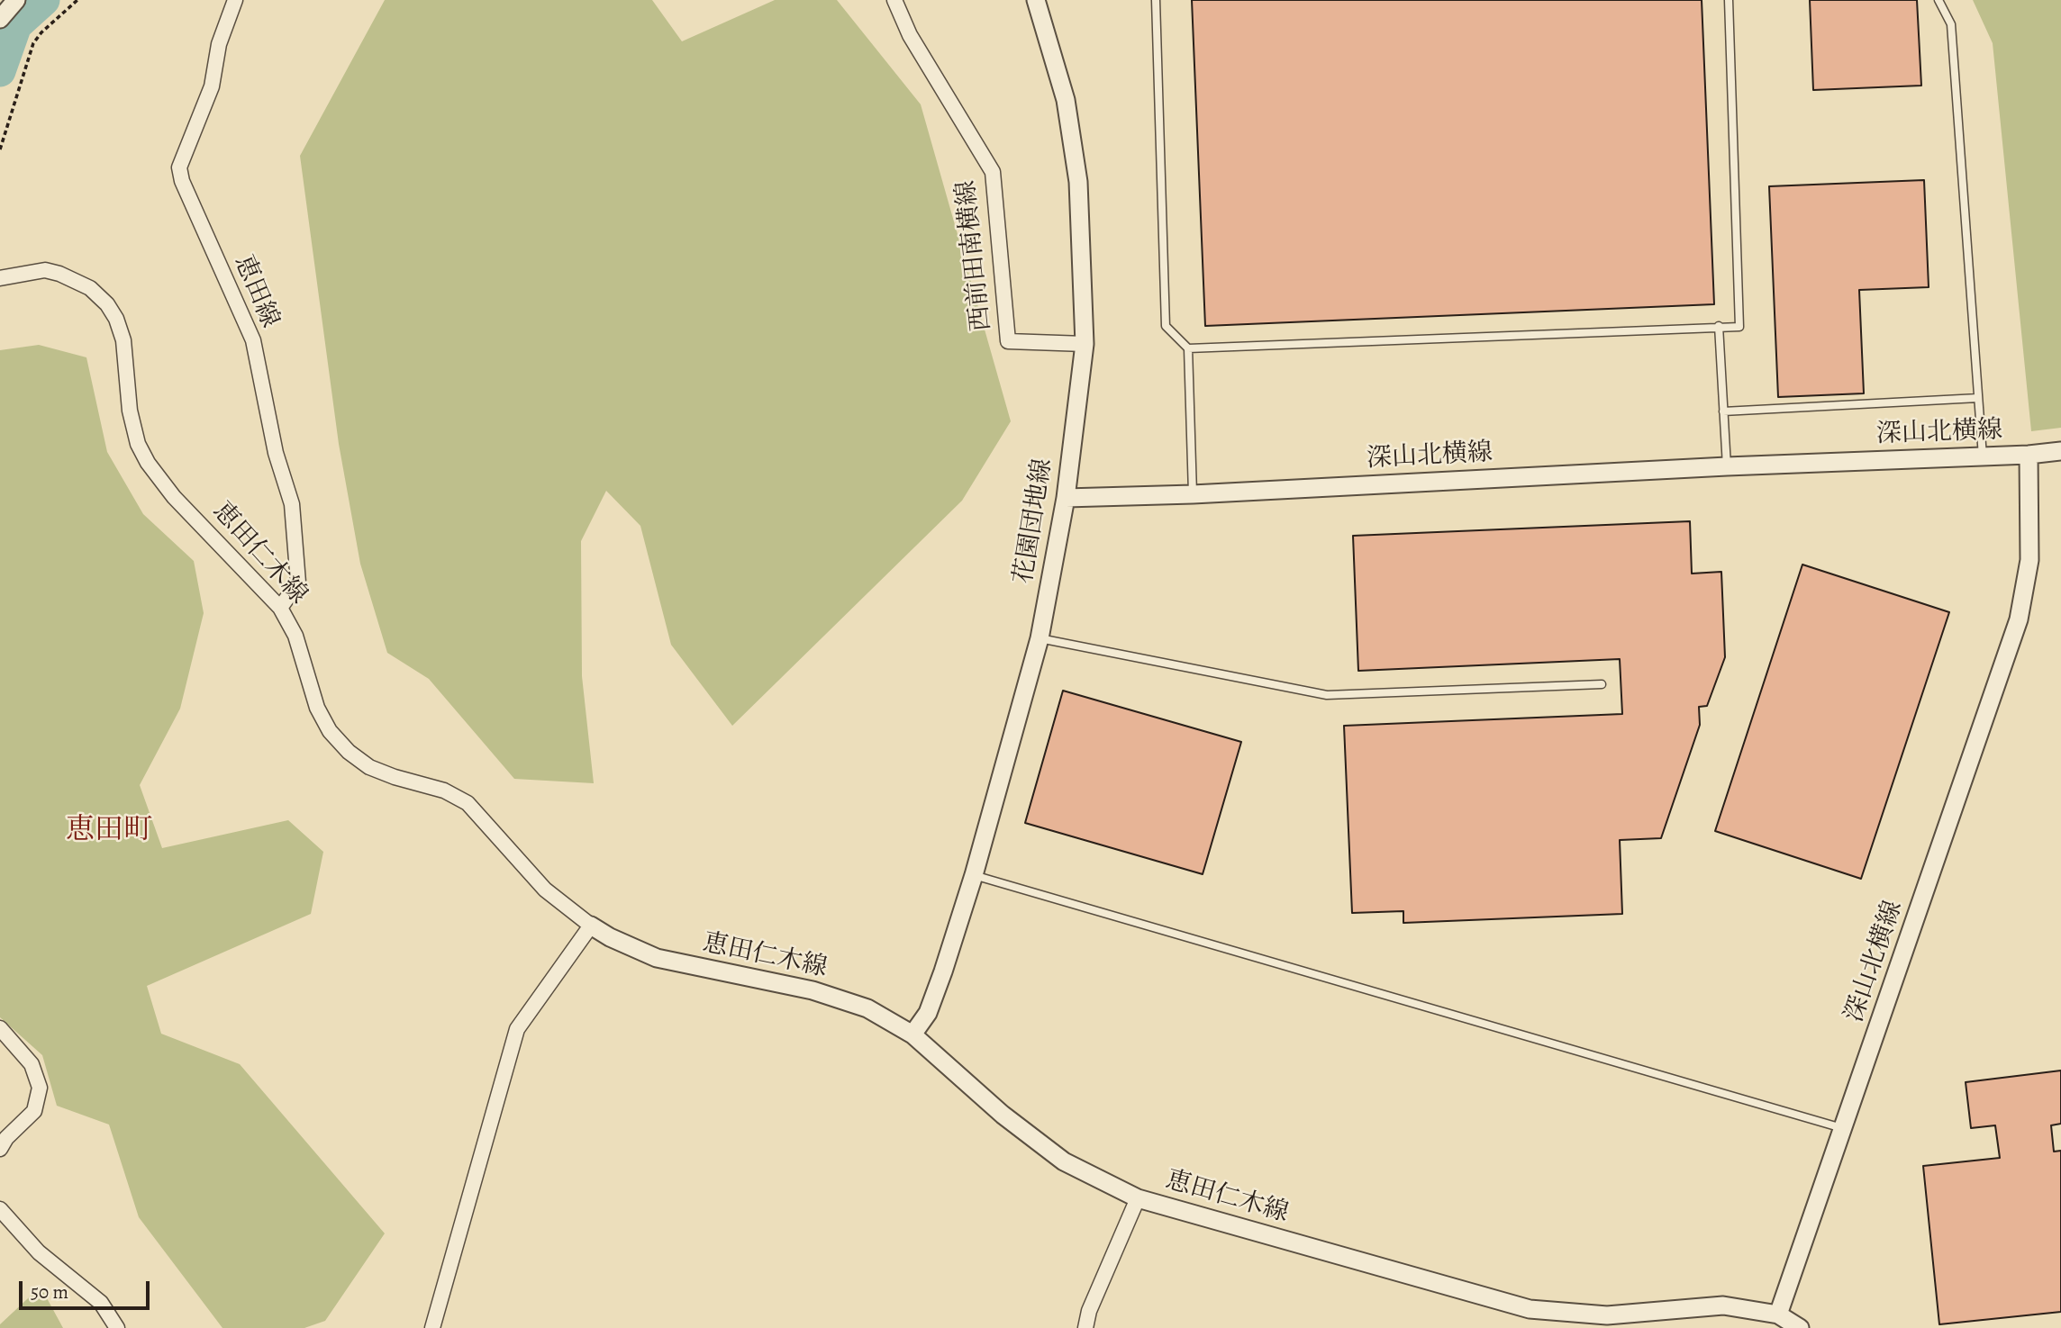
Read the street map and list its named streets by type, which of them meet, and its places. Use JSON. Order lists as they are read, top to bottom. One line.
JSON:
{"streets":{"street":["西前田南横線","恵田線","深山北横線","花園団地線","恵田仁木線"]},"crossings":[["西前田南横線","花園団地線"],["恵田線","恵田仁木線"],["深山北横線","花園団地線"],["深山北横線","恵田仁木線"],["花園団地線","恵田仁木線"]],"districts":["恵田町"],"scale_bar":"50 m"}
